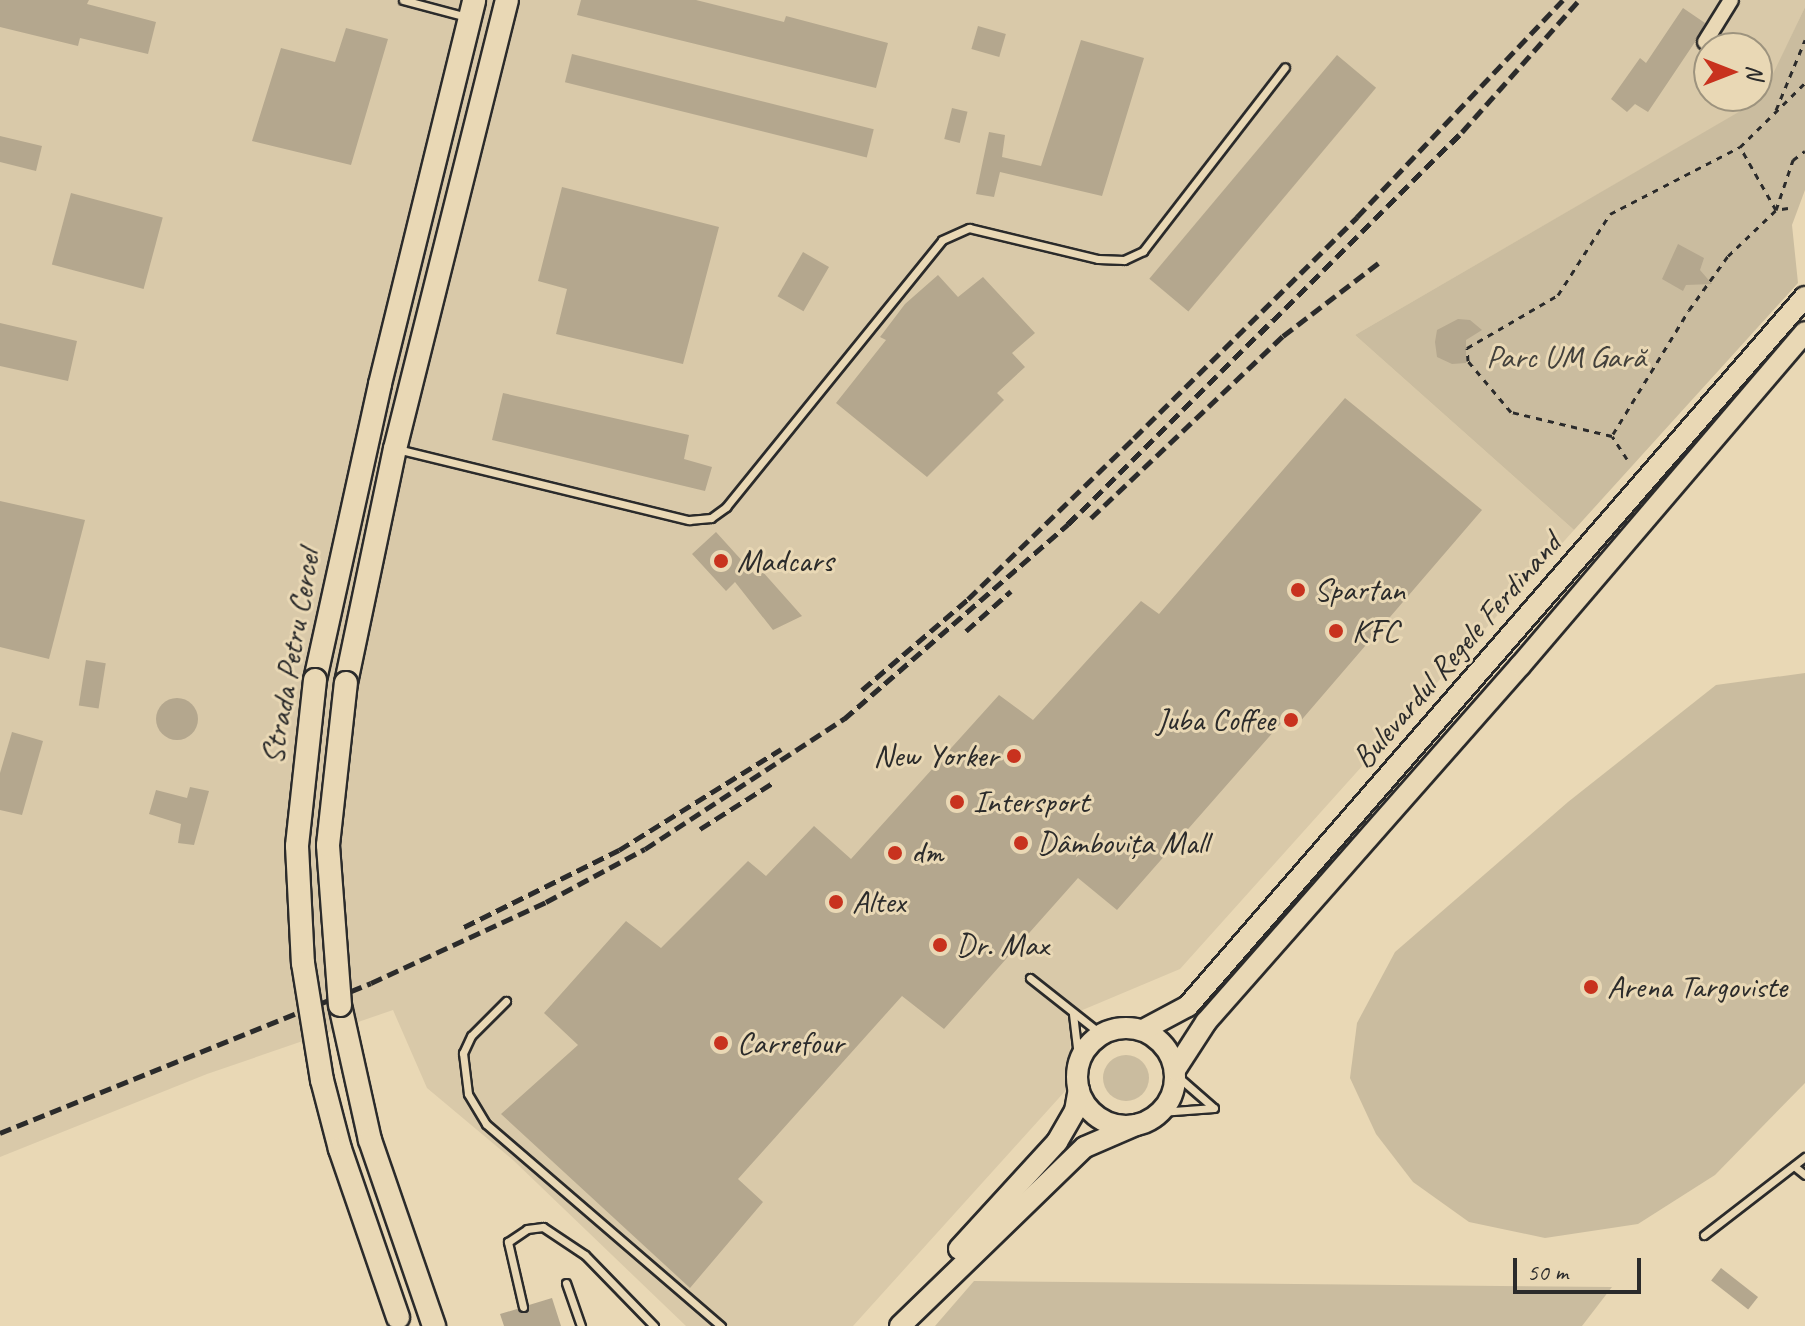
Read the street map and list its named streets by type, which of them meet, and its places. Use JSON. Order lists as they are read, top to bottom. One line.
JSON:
{"streets":{"main road":["Bulevardul Regele Ferdinand","Strada Petru Cercel"]},"parks":["Parc UM Gară"],"places":["Madcars","Spartan","KFC","Juba Coffee","New Yorker","Intersport","Dâmbovița Mall","dm","Altex","Dr. Max","Arena Targoviste","Carrefour"],"scale_bar":"50 m","north":"right"}
